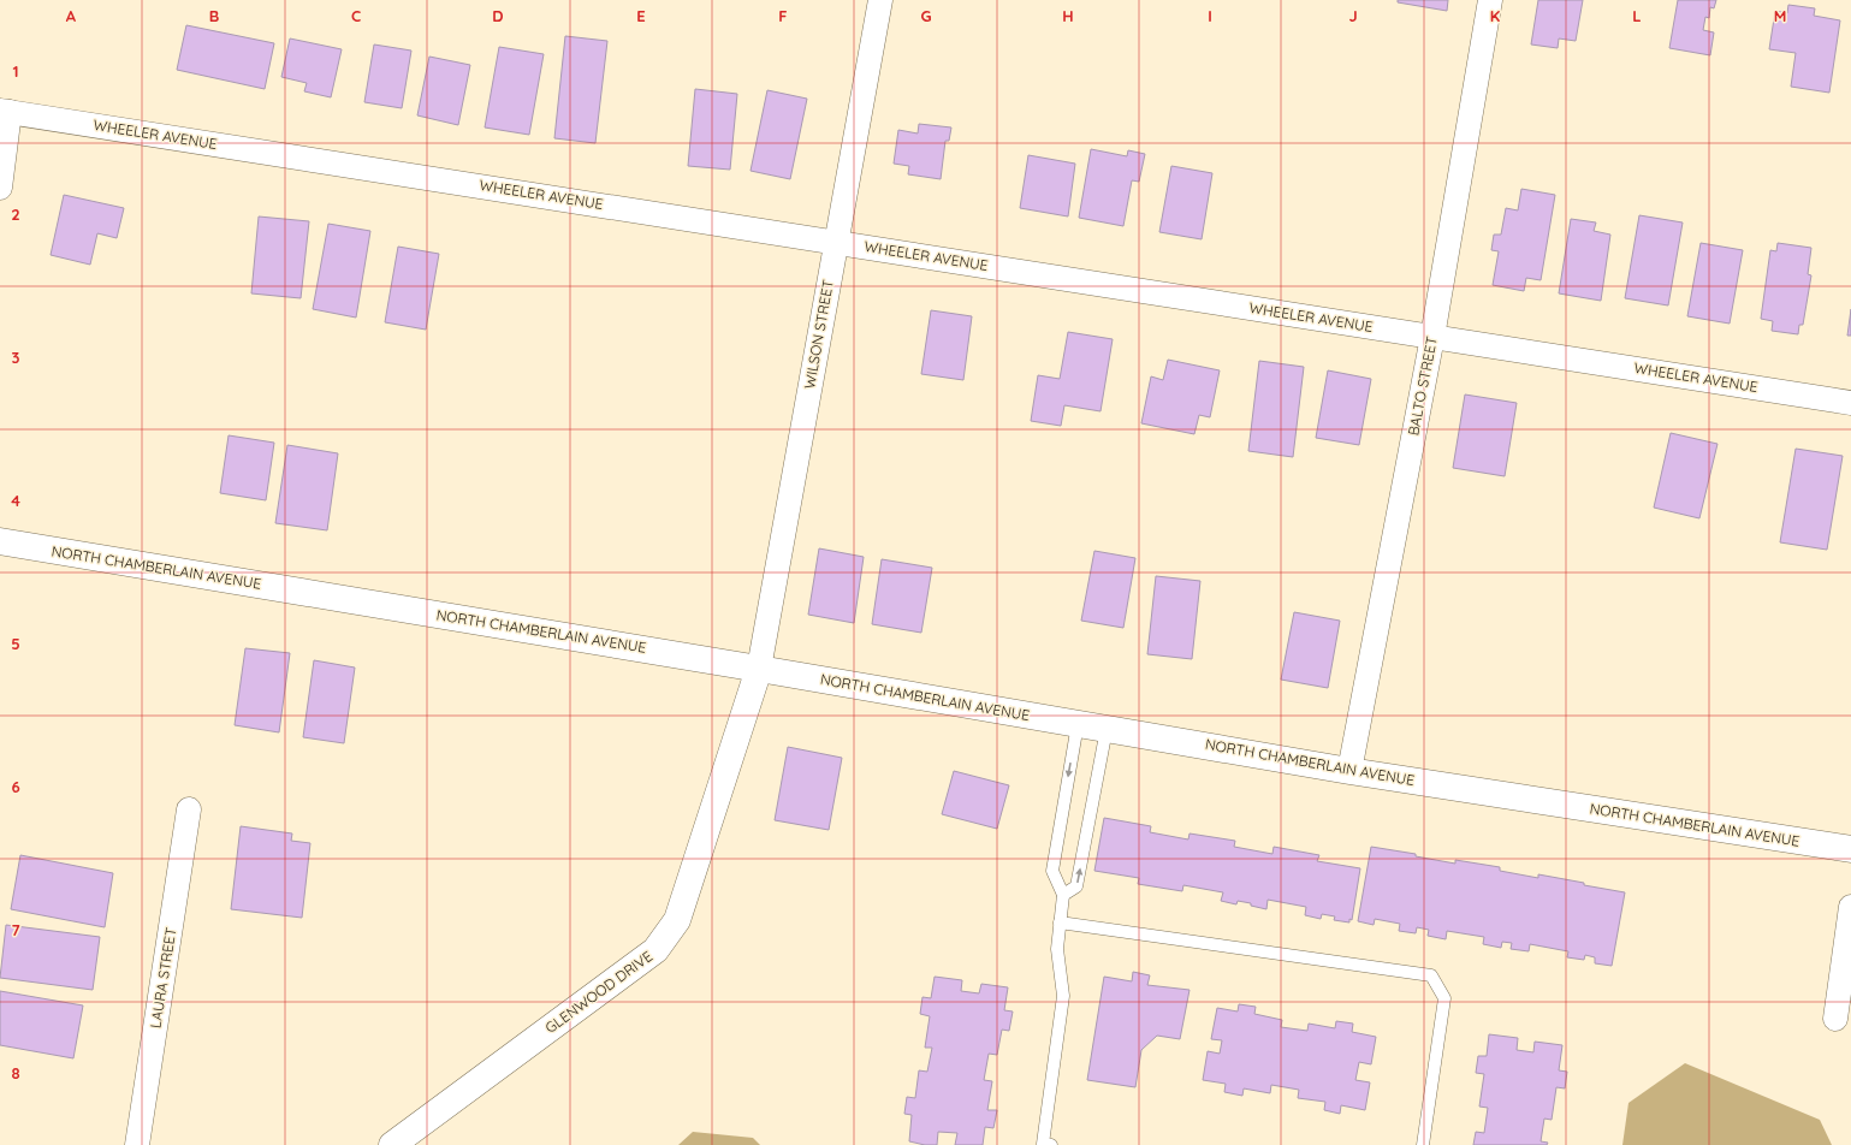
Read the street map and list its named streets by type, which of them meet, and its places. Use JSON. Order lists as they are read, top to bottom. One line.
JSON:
{"streets":{"street":["WHEELER AVENUE","WILSON STREET","BALTO STREET","NORTH CHAMBERLAIN AVENUE","LAURA STREET","GLENWOOD DRIVE"]},"crossings":[["WHEELER AVENUE","WILSON STREET"],["WHEELER AVENUE","BALTO STREET"],["WILSON STREET","NORTH CHAMBERLAIN AVENUE"],["WILSON STREET","GLENWOOD DRIVE"],["BALTO STREET","NORTH CHAMBERLAIN AVENUE"],["NORTH CHAMBERLAIN AVENUE","GLENWOOD DRIVE"]],"grid":{"columns":["A","B","C","D","E","F","G","H","I","J","K","L","M"],"rows":["1","2","3","4","5","6","7","8"]}}
